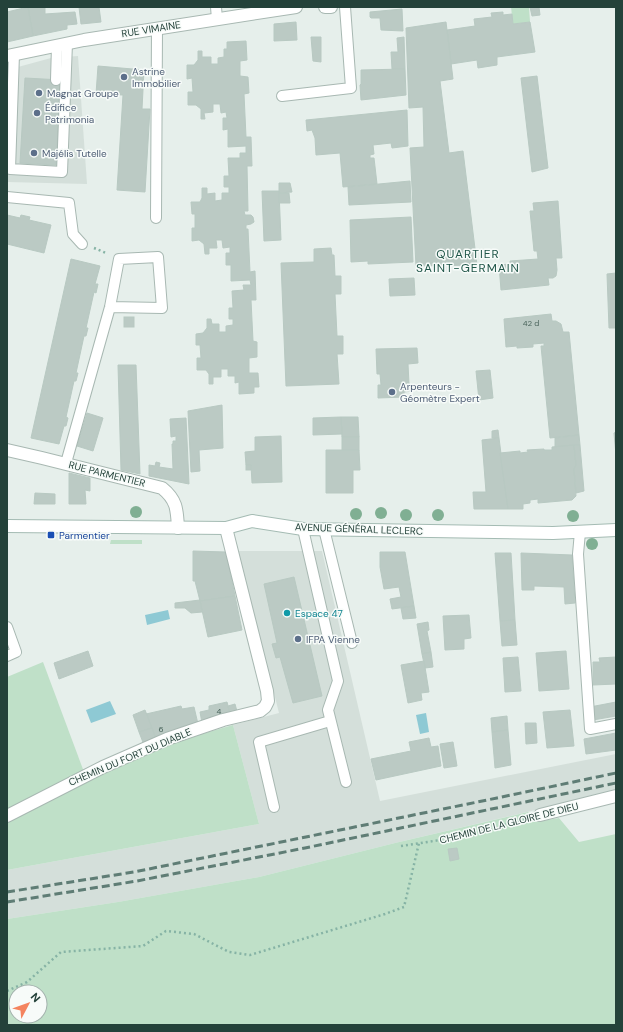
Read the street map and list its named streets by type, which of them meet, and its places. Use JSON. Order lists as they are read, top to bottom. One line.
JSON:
{"streets":{"street":["RUE VIMAINE","RUE PARMENTIER","AVENUE GÉNÉRAL LECLERC","CHEMIN DU FORT DU DIABLE","CHEMIN DE LA GLOIRE DE DIEU"]},"crossings":[["RUE PARMENTIER","AVENUE GÉNÉRAL LECLERC"],["AVENUE GÉNÉRAL LECLERC","CHEMIN DU FORT DU DIABLE"]],"districts":["QUARTIER SAINT-GERMAIN"],"places":{"other":["Astrine Immobilier","Magnat Groupe","Édifice Patrimonia","Majélis Tutelle","Arpenteurs - Géomètre Expert","Espace 47","IFPA Vienne"],"transit":["Parmentier"]},"house_numbers":["42 d","4","6"],"north":"top right"}
